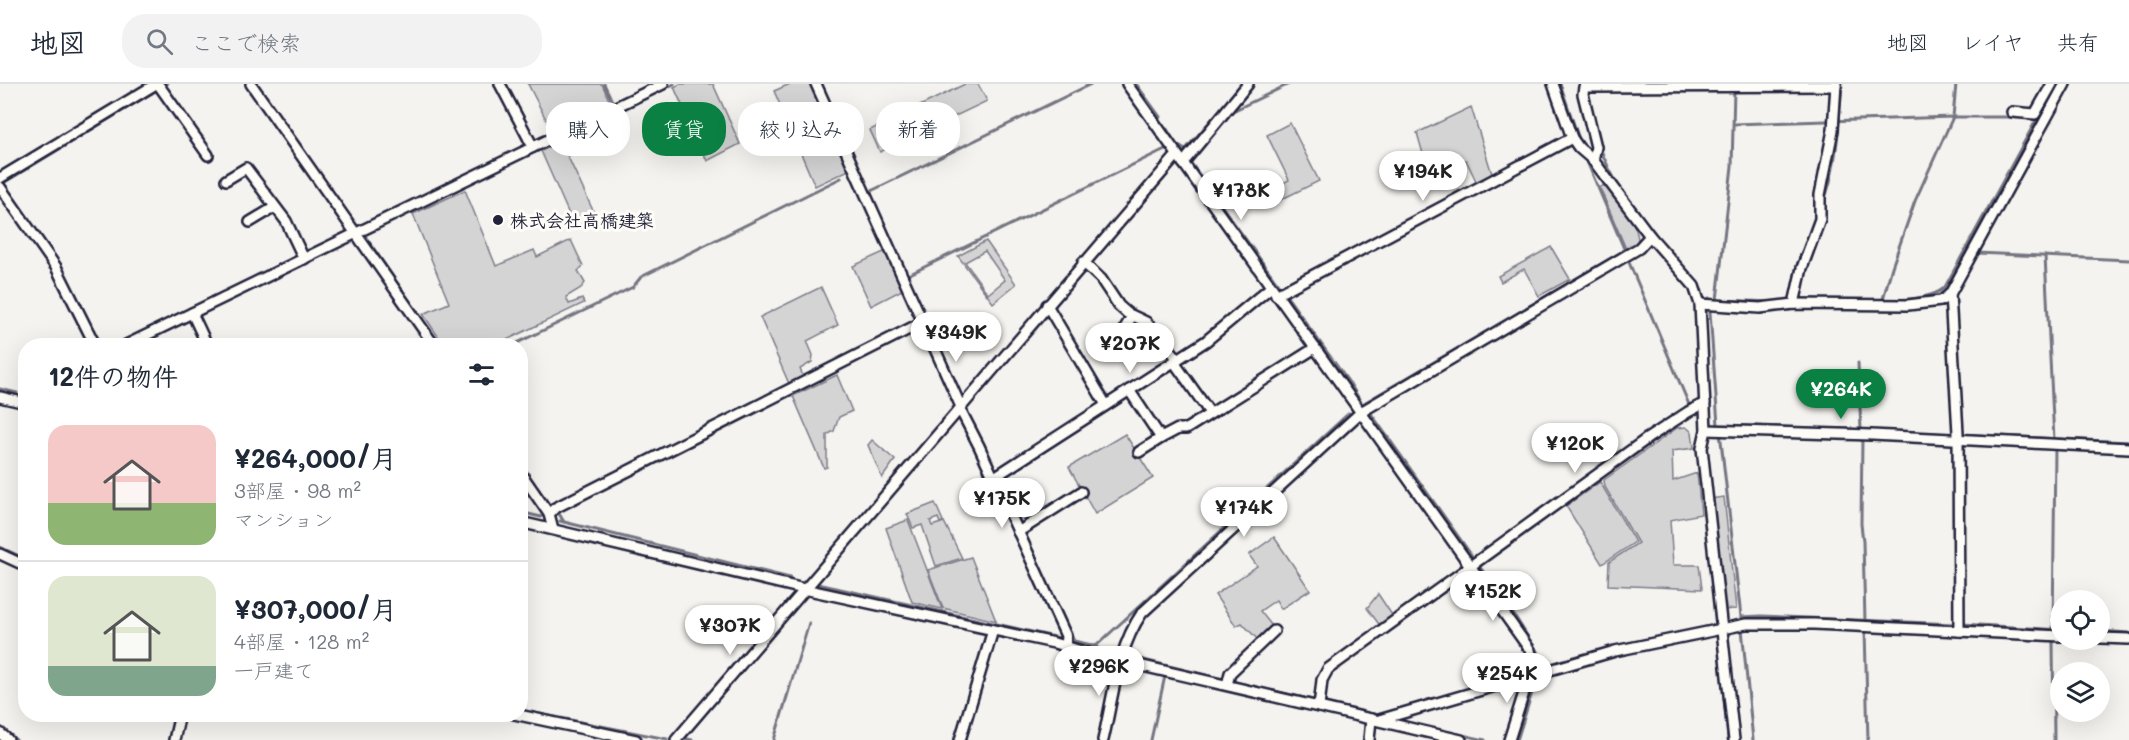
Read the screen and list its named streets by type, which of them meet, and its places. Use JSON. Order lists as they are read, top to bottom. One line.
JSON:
{"places":["株式会社高橋建築"],"page":{"header":"地図","search":"ここで検索","nav":["地図","レイヤ","共有"],"chip":["購入","賃貸","絞り込み","新着"],"price":["¥194K","¥178K","¥349K","¥207K","¥264K","¥120K","¥175K","¥174K","¥152K","¥307K","¥296K","¥254K"],"heading":"12件の物件","list":[{"name":"¥264,000/月","note":"3部屋 · 98 m² · マンション"},{"name":"¥307,000/月","note":"4部屋 · 128 m² · 一戸建て"}]}}
